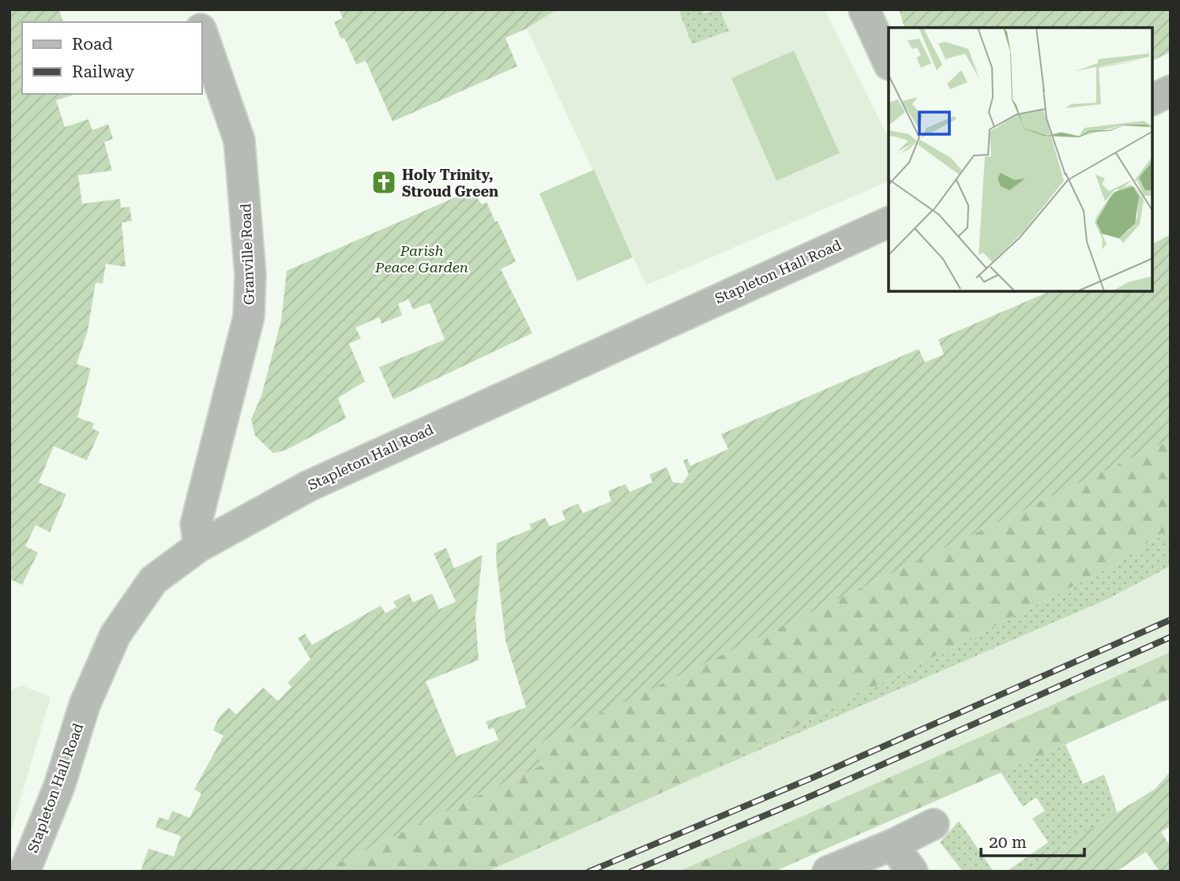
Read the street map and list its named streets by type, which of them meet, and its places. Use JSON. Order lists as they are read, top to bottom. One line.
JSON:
{"streets":{"street":["Granville Road","Stapleton Hall Road"]},"crossings":[["Granville Road","Stapleton Hall Road"]],"parks":["Parish Peace Garden"],"places":{"church":["Holy Trinity, Stroud Green"]},"legend":["Road","Railway"],"scale_bar":"20 m"}
